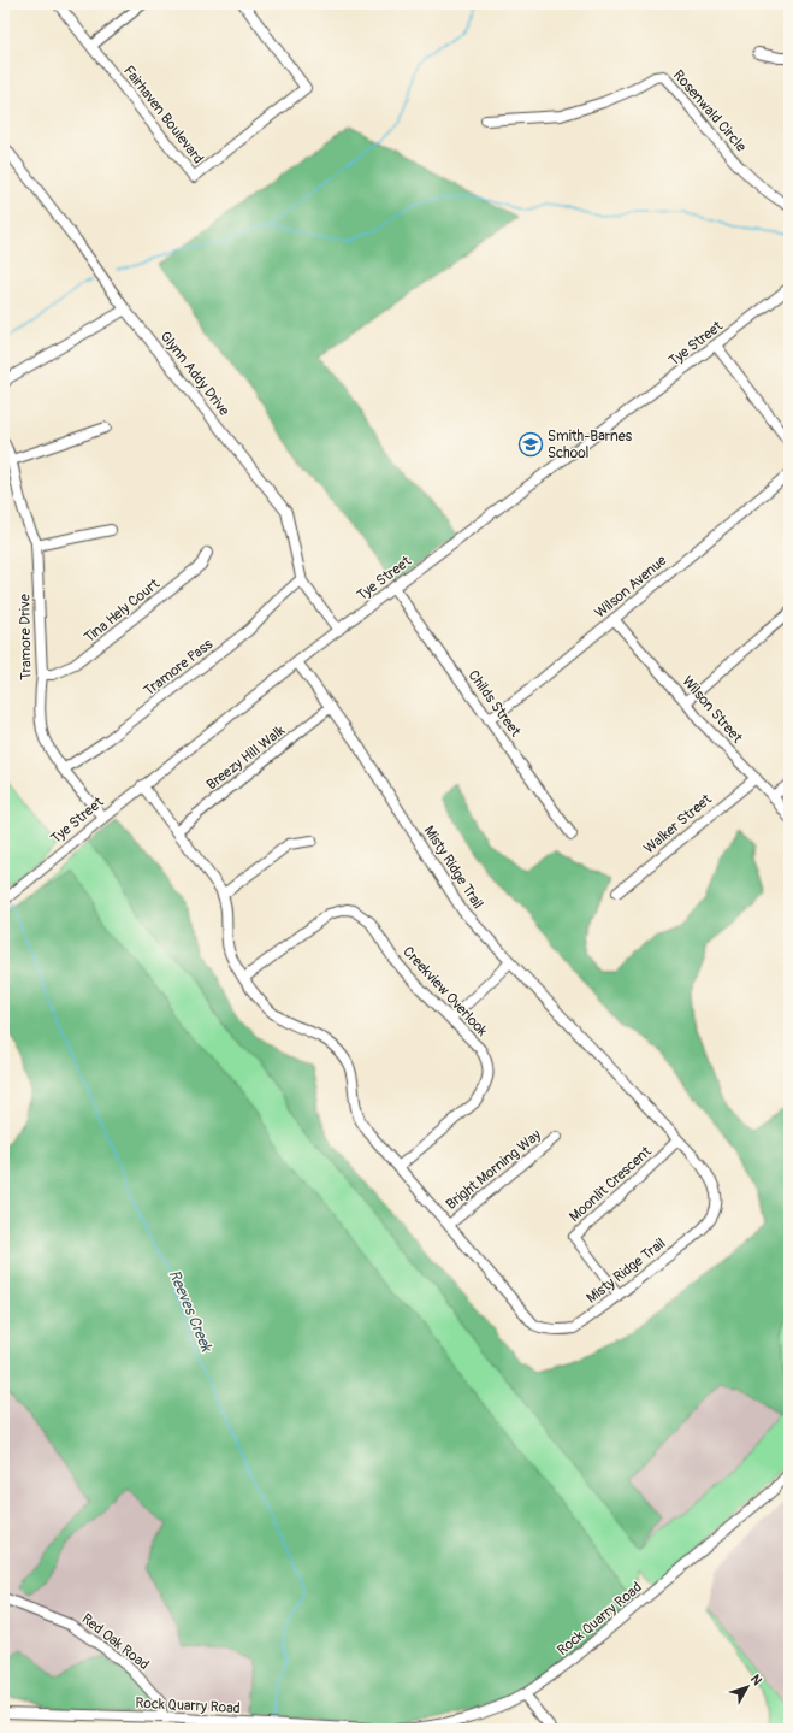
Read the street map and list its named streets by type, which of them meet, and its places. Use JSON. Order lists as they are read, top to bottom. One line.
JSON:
{"streets":{"street":["Rosenwald Circle","Fairhaven Boulevard","Tye Street","Glynn Addy Drive","Wilson Avenue","Tina Hely Court","Tramore Drive","Tramore Pass","Childs Street","Wilson Street","Breezy Hill Walk","Walker Street","Misty Ridge Trail","Creekview Overlook","Bright Morning Way","Moonlit Crescent","Rock Quarry Road","Red Oak Road"]},"crossings":[["Tye Street","Glynn Addy Drive"],["Tye Street","Tramore Drive"],["Tye Street","Childs Street"],["Tye Street","Misty Ridge Trail"],["Glynn Addy Drive","Tramore Pass"],["Wilson Avenue","Childs Street"],["Wilson Avenue","Wilson Street"],["Tina Hely Court","Tramore Drive"],["Tramore Drive","Tramore Pass"],["Wilson Street","Walker Street"],["Breezy Hill Walk","Misty Ridge Trail"],["Misty Ridge Trail","Creekview Overlook"],["Misty Ridge Trail","Bright Morning Way"],["Misty Ridge Trail","Moonlit Crescent"],["Rock Quarry Road","Red Oak Road"]],"water":["Reeves Creek"],"places":{"school or university":["Smith-Barnes School"]},"north":"top right"}
